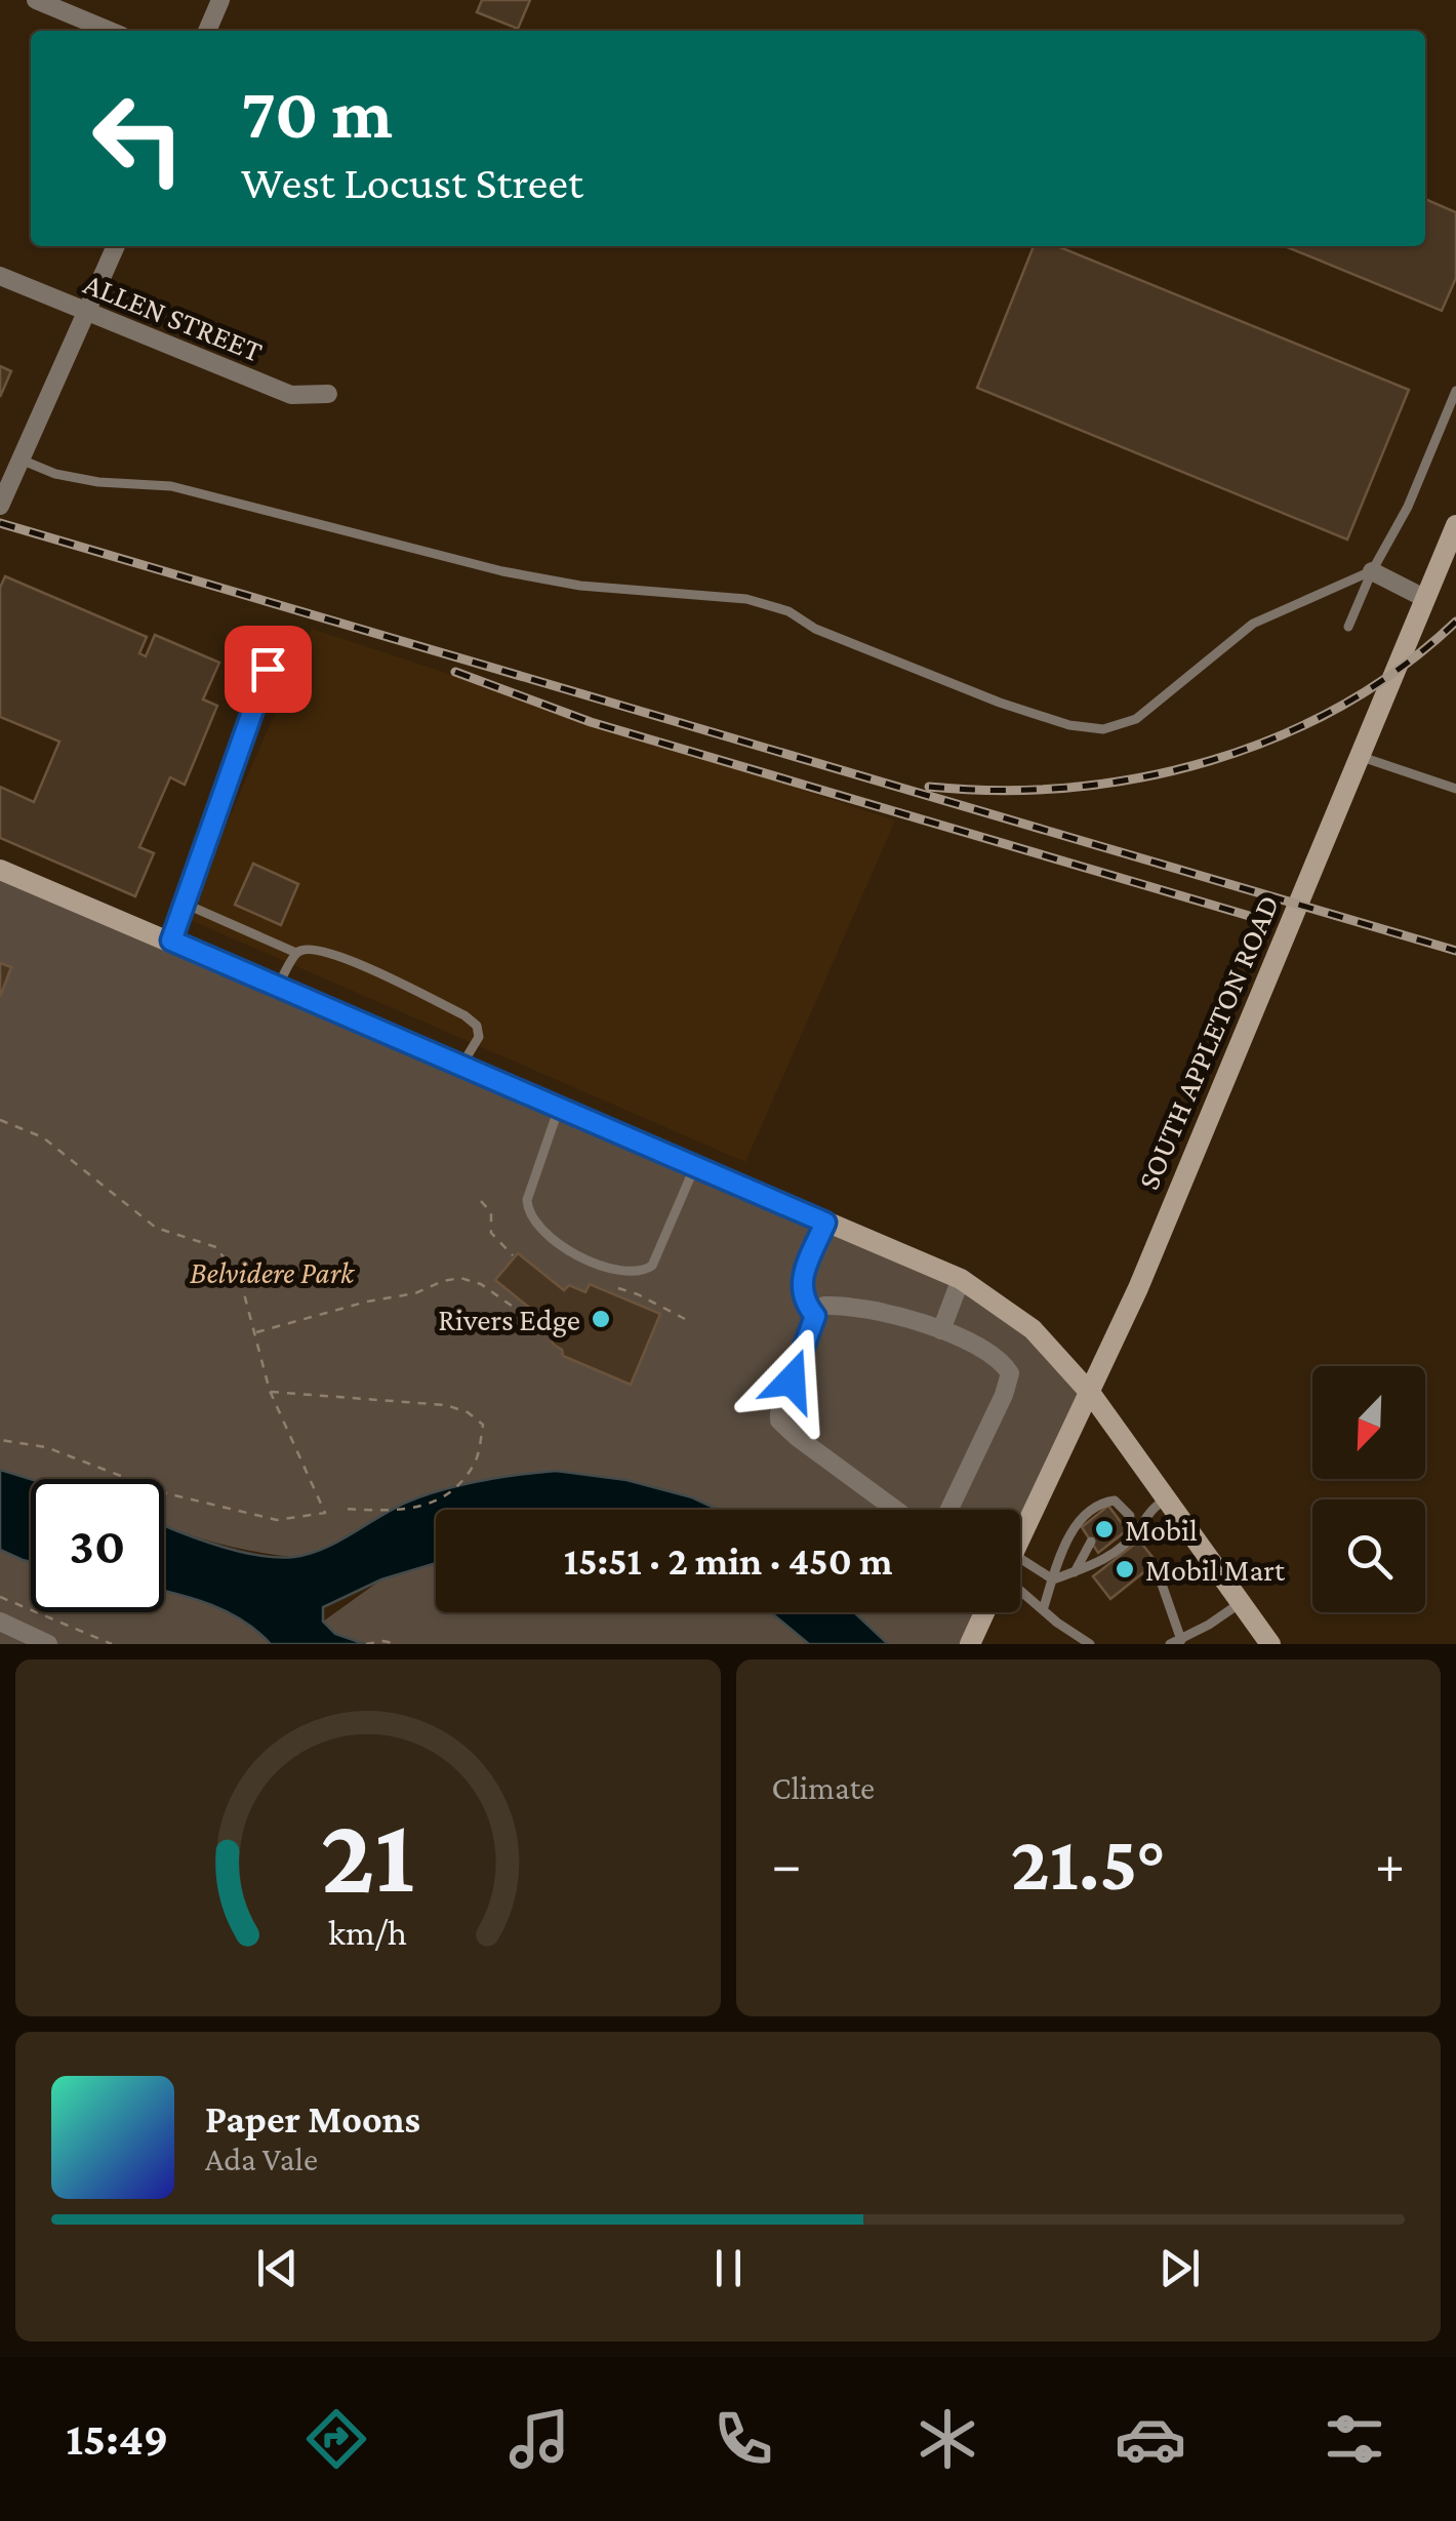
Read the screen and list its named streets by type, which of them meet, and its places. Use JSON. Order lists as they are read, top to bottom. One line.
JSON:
{"streets":{"main road":["SOUTH APPLETON ROAD"],"street":["ALLEN STREET"]},"parks":["Belvidere Park"],"places":["Rivers Edge","Mobil","Mobil Mart"],"north":"bottom left","page":{"turn":["70 m","West Locust Street"],"limit":"30","trip":"15:51 · 2 min · 450 m","tile":"Climate","heat":["−","21.5°","+"],"song":["Paper Moons","Ada Vale"],"tabs":"15:49","gauge":["21","km/h"]}}
